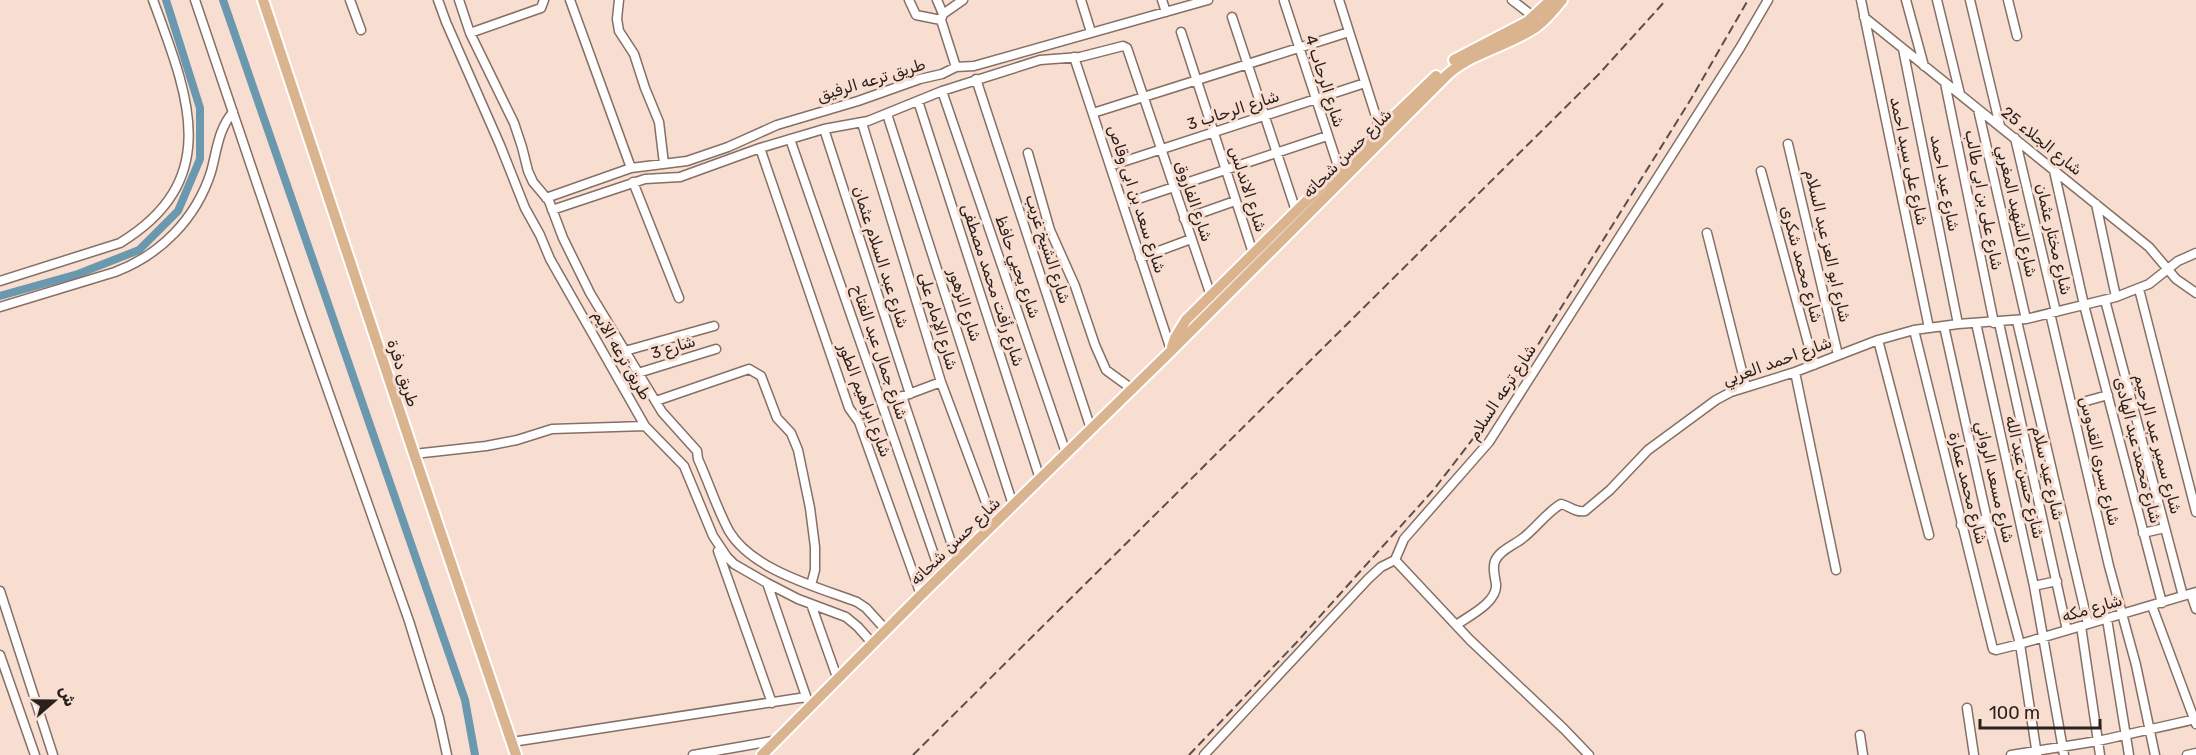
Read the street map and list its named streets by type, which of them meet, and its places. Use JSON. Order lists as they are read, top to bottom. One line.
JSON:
{"streets":{"main road":["شارع حسن شحاته","طريق دفرة"],"street":["طريق ترعه الرفيق","شارع الرحاب 4","شارع الرحاب 3","شارع الجلاء 25","شارع على سيد احمد","شارع عيد احمد","شارع الاندلس","شارع سعد بن ابى وقاص","شارع على بن ابى طالب","شارع الفاروق","شارع الشهيد المغربي","شارع مختار عثمان","شارع ابو العز عبد السلام","شارع الشيخ غريب","شارع عبد السلام عثمان","شارع محمد شكرى","شارع يحيي حافظ","شارع رأفت محمد مصطفى","شارع الزهور","شارع الإمام على","شارع 3","شارع جمال عبد الفتاح","طريق ترعه الآيم","شارع احمد العربي","شارع ترعه السلام","شارع ابراهيم الطور","شارع سمير عبد الرحيم","شارع محمد عبد الهادى","شارع يسرى القدوس","شارع عيد سلام","شارع حسن عبد الله","شارع مسعد الرواني","شارع محمد عمارة","شارع مكه"]},"crossings":[["طريق ترعه الرفيق","شارع سعد بن ابى وقاص"],["طريق ترعه الرفيق","شارع الفاروق"],["طريق ترعه الرفيق","شارع الشيخ غريب"],["طريق ترعه الرفيق","شارع عبد السلام عثمان"],["طريق ترعه الرفيق","شارع يحيي حافظ"],["طريق ترعه الرفيق","شارع رأفت محمد مصطفى"],["طريق ترعه الرفيق","شارع الزهور"],["طريق ترعه الرفيق","شارع الإمام على"],["طريق ترعه الرفيق","شارع جمال عبد الفتاح"],["طريق ترعه الرفيق","طريق ترعه الآيم"],["طريق ترعه الرفيق","شارع ابراهيم الطور"],["شارع الرحاب 4","شارع الرحاب 3"],["شارع الرحاب 4","شارع حسن شحاته"],["شارع الرحاب 3","شارع الاندلس"],["شارع الرحاب 3","شارع سعد بن ابى وقاص"],["شارع الرحاب 3","شارع الفاروق"],["شارع الجلاء 25","شارع على سيد احمد"],["شارع الجلاء 25","شارع عيد احمد"],["شارع الجلاء 25","شارع على بن ابى طالب"],["شارع الجلاء 25","شارع الشهيد المغربي"],["شارع الجلاء 25","شارع مختار عثمان"],["شارع الجلاء 25","شارع احمد العربي"],["شارع الجلاء 25","شارع محمد عبد الهادى"],["شارع حسن شحاته","شارع الاندلس"],["شارع حسن شحاته","شارع سعد بن ابى وقاص"],["شارع حسن شحاته","شارع الفاروق"],["شارع حسن شحاته","شارع الشيخ غريب"],["شارع حسن شحاته","شارع عبد السلام عثمان"],["شارع حسن شحاته","شارع يحيي حافظ"],["شارع حسن شحاته","شارع رأفت محمد مصطفى"],["شارع حسن شحاته","شارع الزهور"],["شارع حسن شحاته","شارع الإمام على"],["شارع حسن شحاته","شارع جمال عبد الفتاح"],["شارع حسن شحاته","طريق ترعه الآيم"],["شارع حسن شحاته","شارع ابراهيم الطور"],["شارع على سيد احمد","شارع احمد العربي"],["شارع عيد احمد","شارع احمد العربي"],["شارع على بن ابى طالب","شارع احمد العربي"],["شارع على بن ابى طالب","شارع عيد سلام"],["شارع الشهيد المغربي","شارع احمد العربي"],["شارع الشهيد المغربي","شارع مكه"],["شارع مختار عثمان","شارع احمد العربي"],["شارع مختار عثمان","شارع يسرى القدوس"],["شارع ابو العز عبد السلام","شارع احمد العربي"],["شارع محمد شكرى","شارع احمد العربي"],["شارع 3","طريق ترعه الآيم"],["شارع احمد العربي","شارع سمير عبد الرحيم"],["شارع احمد العربي","شارع محمد عبد الهادى"],["شارع احمد العربي","شارع يسرى القدوس"],["شارع احمد العربي","شارع عيد سلام"],["شارع احمد العربي","شارع حسن عبد الله"],["شارع احمد العربي","شارع مسعد الرواني"],["شارع احمد العربي","شارع محمد عمارة"],["شارع سمير عبد الرحيم","شارع مكه"],["شارع محمد عبد الهادى","شارع مكه"],["شارع يسرى القدوس","شارع مكه"],["شارع عيد سلام","شارع مكه"],["شارع حسن عبد الله","شارع مكه"],["شارع مسعد الرواني","شارع مكه"],["شارع محمد عمارة","شارع مكه"]],"scale_bar":"100 m","north":"right"}
